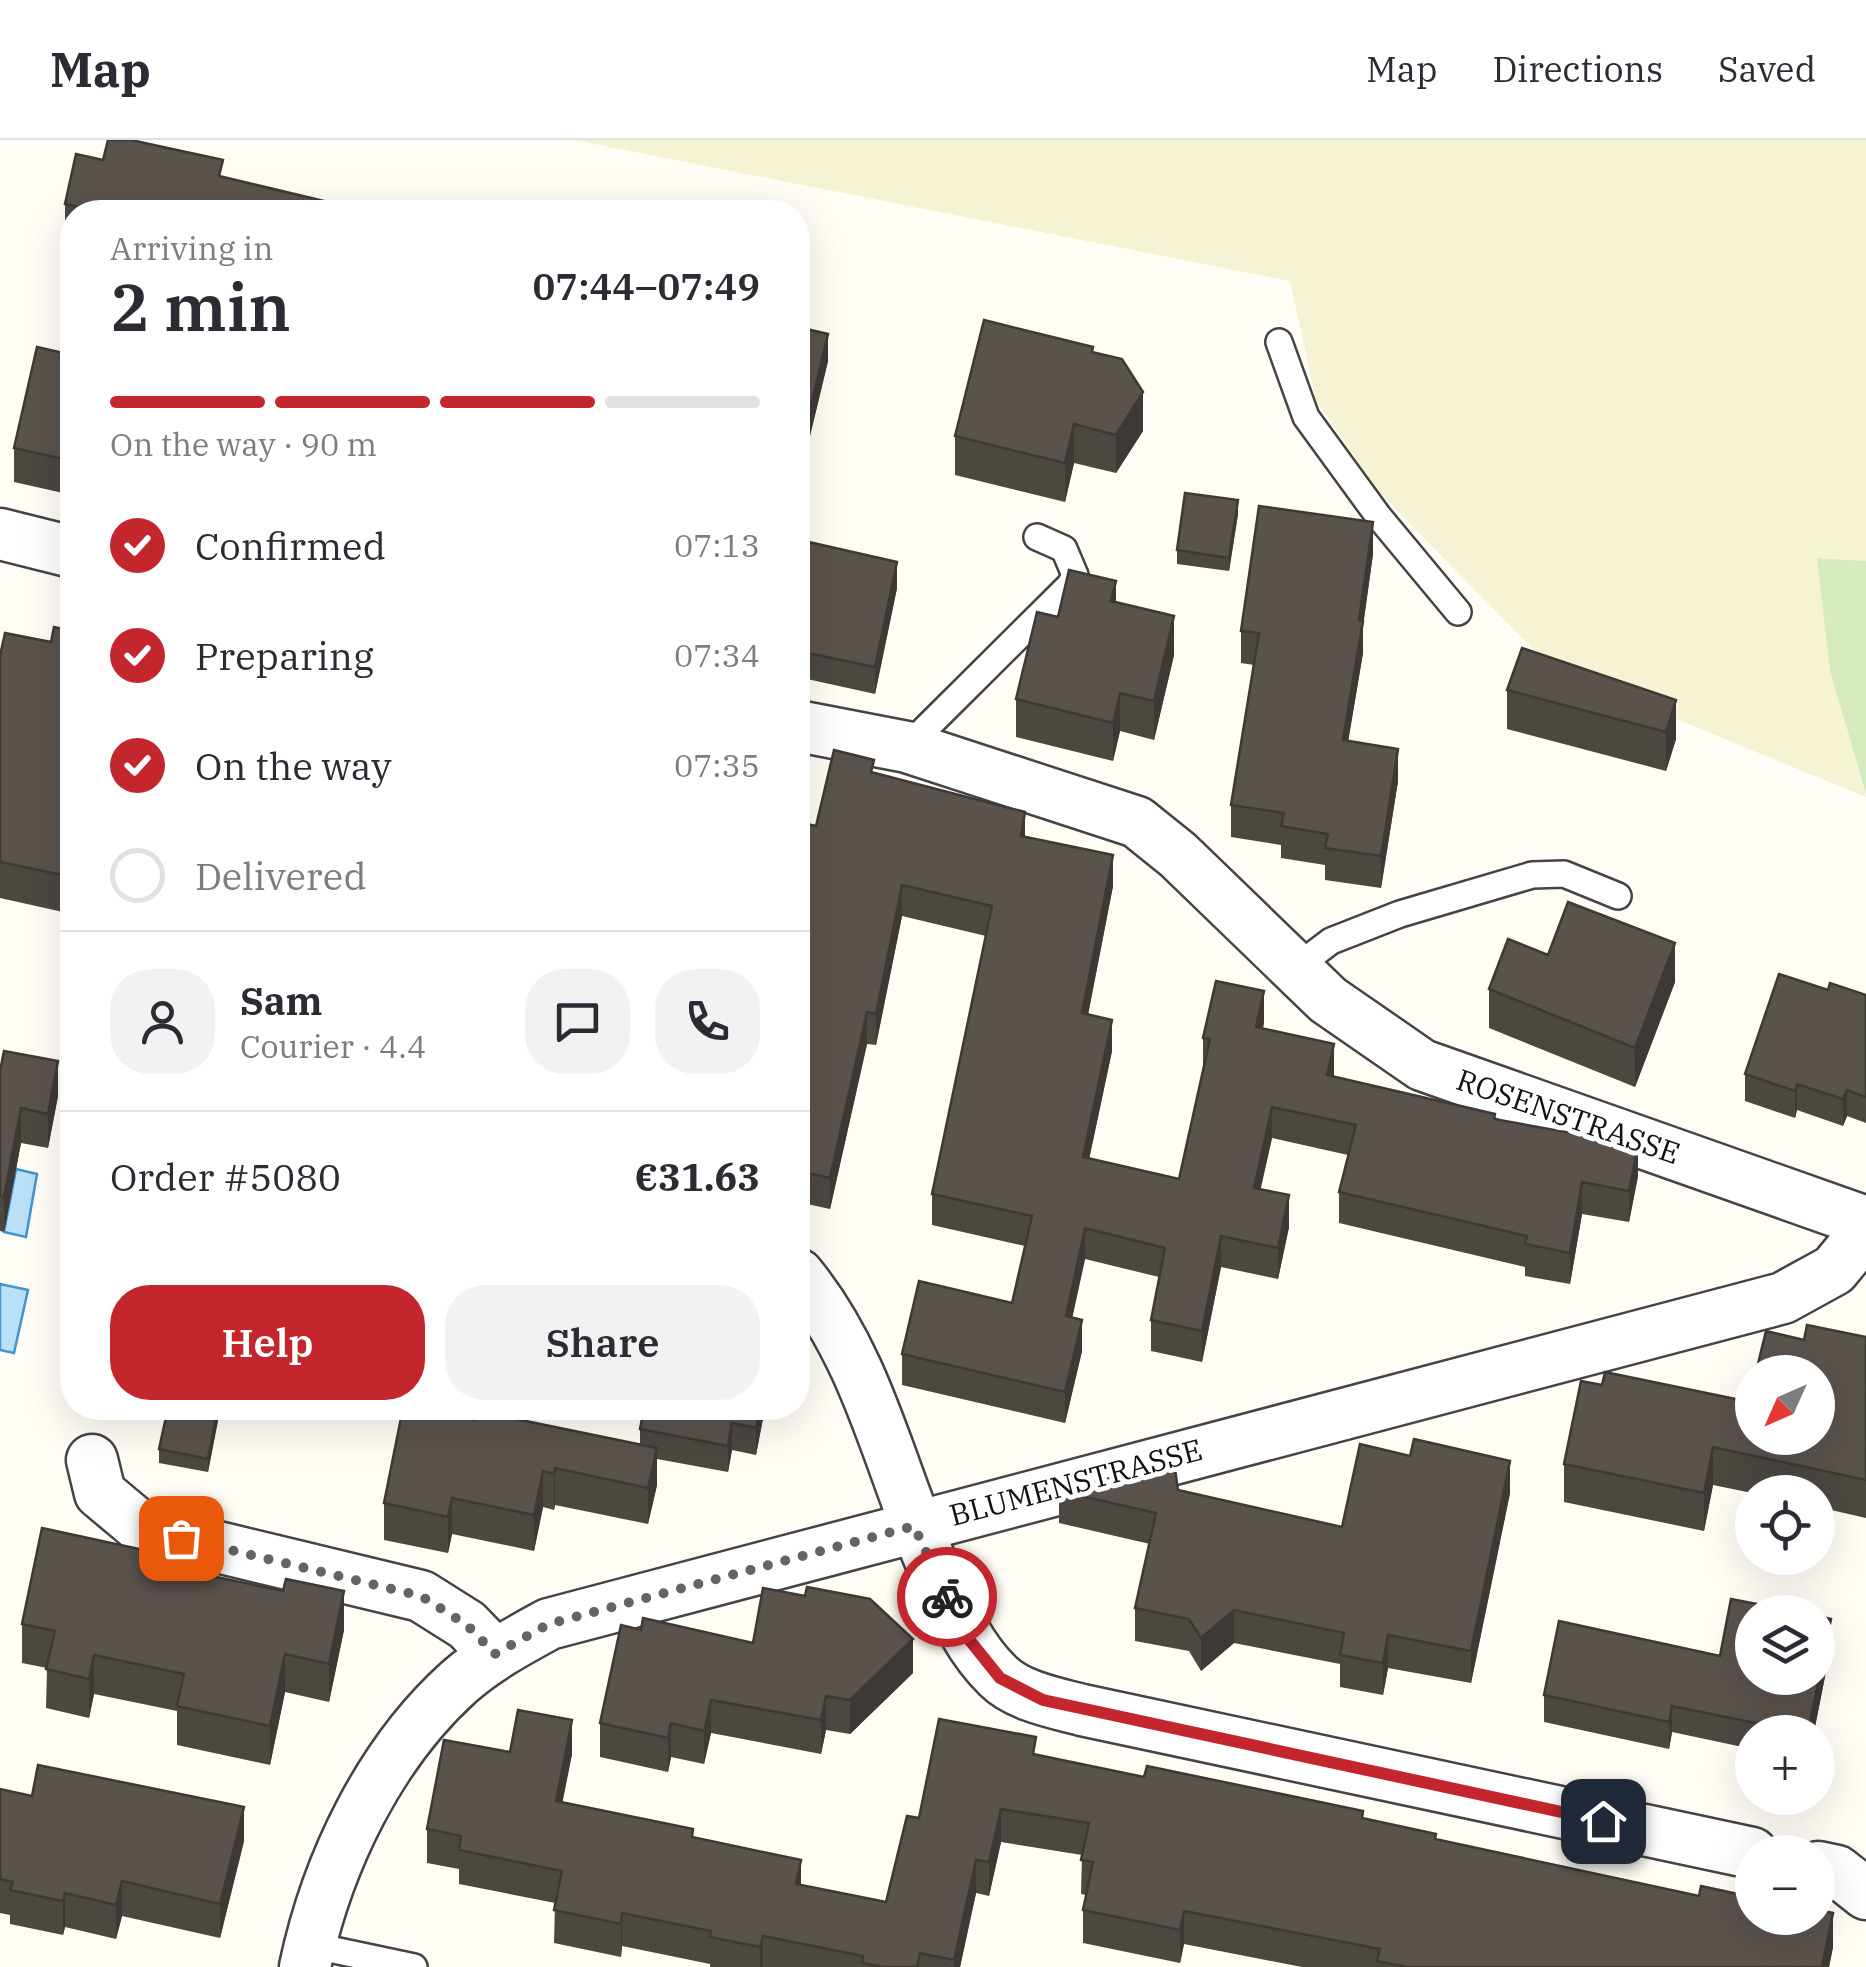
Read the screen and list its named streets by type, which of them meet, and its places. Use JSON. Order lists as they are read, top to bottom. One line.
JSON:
{"streets":{"street":["ROSENSTRASSE","BLUMENSTRASSE"]},"north":"bottom left","page":{"header":"Map","nav":["Map","Directions","Saved"],"heading":["2 min","Arriving in","07:44–07:49"],"panel":["Sam","Courier · 4.4","Order #5080","€31.63"],"bar":"On the way · 90 m","list":[["Confirmed","07:13"],["Preparing","07:34"],["On the way","07:35"],"Delivered"],"buttons":["Help","Share"],"map_buttons":["+","−"]}}
